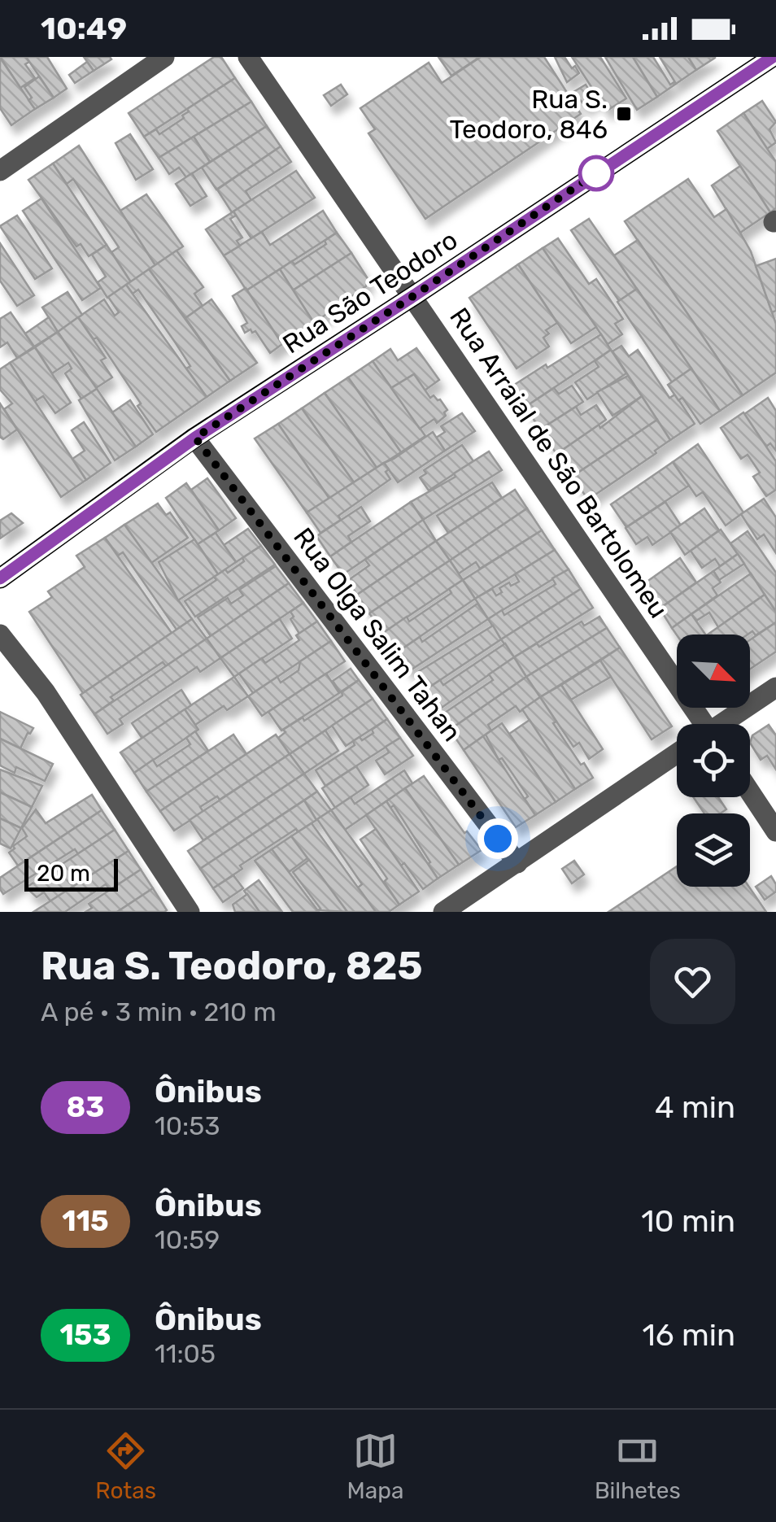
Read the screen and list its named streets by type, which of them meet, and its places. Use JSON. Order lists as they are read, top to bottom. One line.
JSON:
{"streets":{"main road":["Rua São Teodoro"],"street":["Rua Arraial de São Bartolomeu","Rua Olga Salim Tahan"]},"crossings":[["Rua São Teodoro","Rua Arraial de São Bartolomeu"],["Rua São Teodoro","Rua Olga Salim Tahan"]],"places":{"transit":["Rua S. Teodoro, 846"]},"lines":["bus line 83"],"scale_bar":"20 m","north":"bottom right","page":{"status":"10:49","scale":"20 m","heading":["Rua S. Teodoro, 825","A pé · 3 min · 210 m"],"list":[{"mark":"83","name":"Ônibus","note":"10:53","value":"4 min"},{"mark":"115","name":"Ônibus","note":"10:59","value":"10 min"},{"mark":"153","name":"Ônibus","note":"11:05","value":"16 min"}],"tabs":["Rotas","Mapa","Bilhetes"]}}
